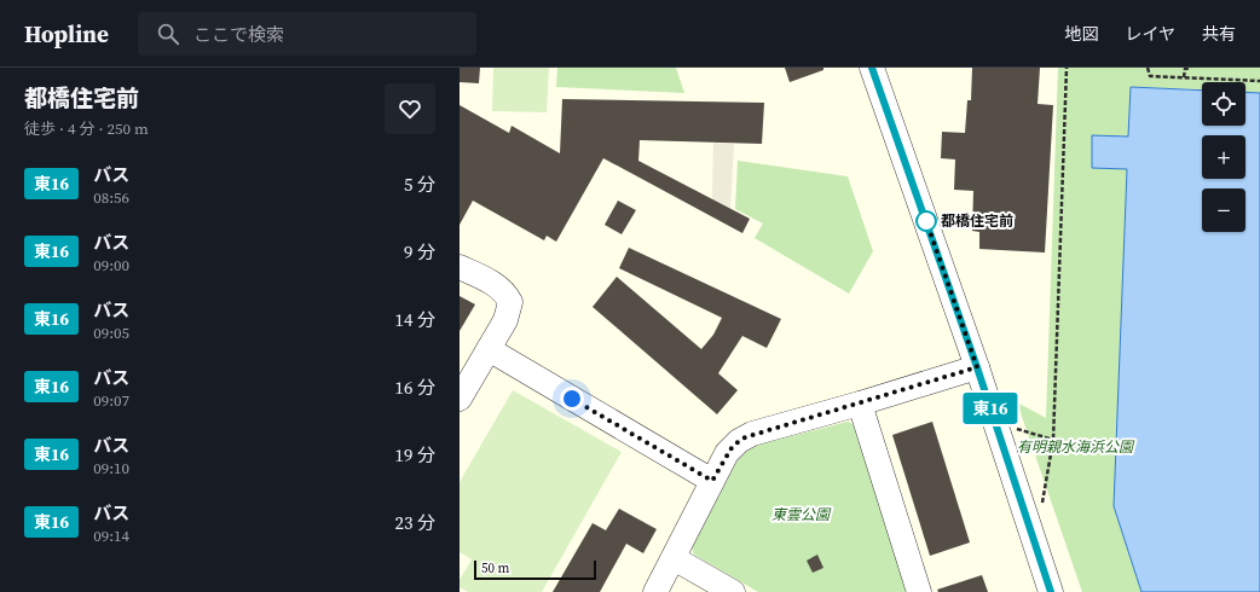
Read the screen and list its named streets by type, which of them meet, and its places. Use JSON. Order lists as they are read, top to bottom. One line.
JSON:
{"parks":["有明親水海浜公園","東雲公園"],"places":["都橋住宅前"],"lines":["bus line 東16"],"scale_bar":"50 m","page":{"header":"Hopline","search":"ここで検索","nav":["地図","レイヤ","共有"],"heading":["都橋住宅前","徒歩 · 4 分 · 250 m"],"on_map":"東16","map_buttons":["+","−"],"list":[{"mark":"東16","name":"バス","note":"08:56","value":"5 分"},{"mark":"東16","name":"バス","note":"09:00","value":"9 分"},{"mark":"東16","name":"バス","note":"09:05","value":"14 分"},{"mark":"東16","name":"バス","note":"09:07","value":"16 分"},{"mark":"東16","name":"バス","note":"09:10","value":"19 分"},{"mark":"東16","name":"バス","note":"09:14","value":"23 分"}],"scale":"50 m"}}
